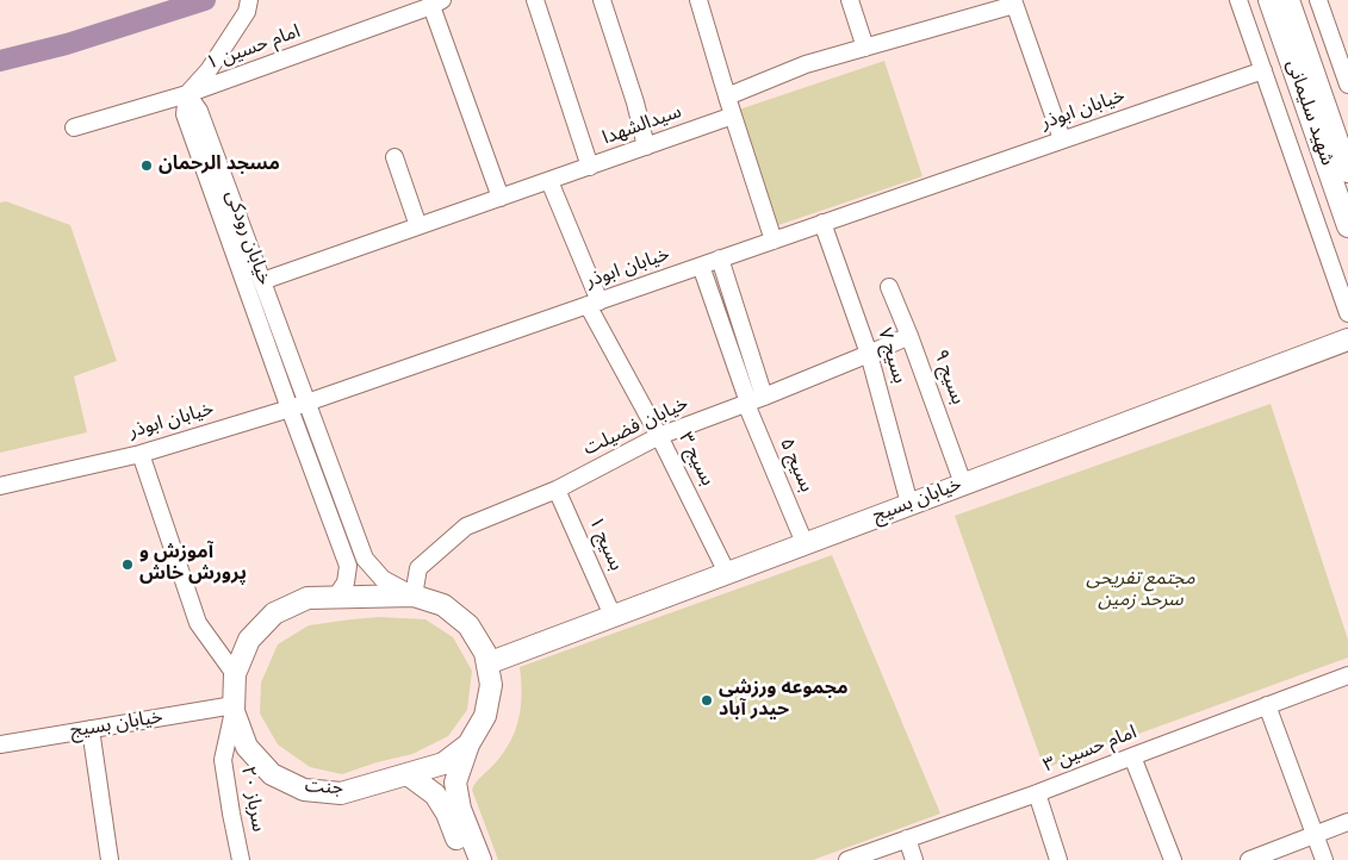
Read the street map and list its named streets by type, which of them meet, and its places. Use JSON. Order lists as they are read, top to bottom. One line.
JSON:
{"streets":{"main road":["شهید سلیمانی","خیابان بسیج","جنت"],"street":["امام حسین ۱","خیابان ابوذر","سیدالشهدا","خیابان رودکی","بسیج ۷","بسیج ۹","خیابان فضیلت","بسیج ۳","بسیج ۵","بسیج ۱","امام حسین ۳","سرباز ۲۰"]},"crossings":[["امام حسین ۱","خیابان رودکی"],["خیابان ابوذر","خیابان رودکی"],["خیابان ابوذر","بسیج ۷"],["خیابان ابوذر","بسیج ۳"],["سیدالشهدا","خیابان رودکی"],["سیدالشهدا","بسیج ۳"],["خیابان رودکی","خیابان فضیلت"],["خیابان رودکی","جنت"],["بسیج ۷","خیابان فضیلت"],["بسیج ۷","خیابان بسیج"],["بسیج ۹","خیابان فضیلت"],["بسیج ۹","خیابان بسیج"],["خیابان فضیلت","بسیج ۳"],["خیابان فضیلت","بسیج ۵"],["خیابان فضیلت","بسیج ۱"],["خیابان فضیلت","جنت"],["بسیج ۳","خیابان بسیج"],["بسیج ۵","خیابان بسیج"],["خیابان بسیج","بسیج ۱"],["خیابان بسیج","جنت"],["خیابان بسیج","سرباز ۲۰"],["جنت","سرباز ۲۰"]],"parks":["مجتمع تفریحی سرحد زمین"],"places":["مسجد الرحمان","آموزش و پرورش خاش","مجموعه ورزشی حیدر آباد"]}
